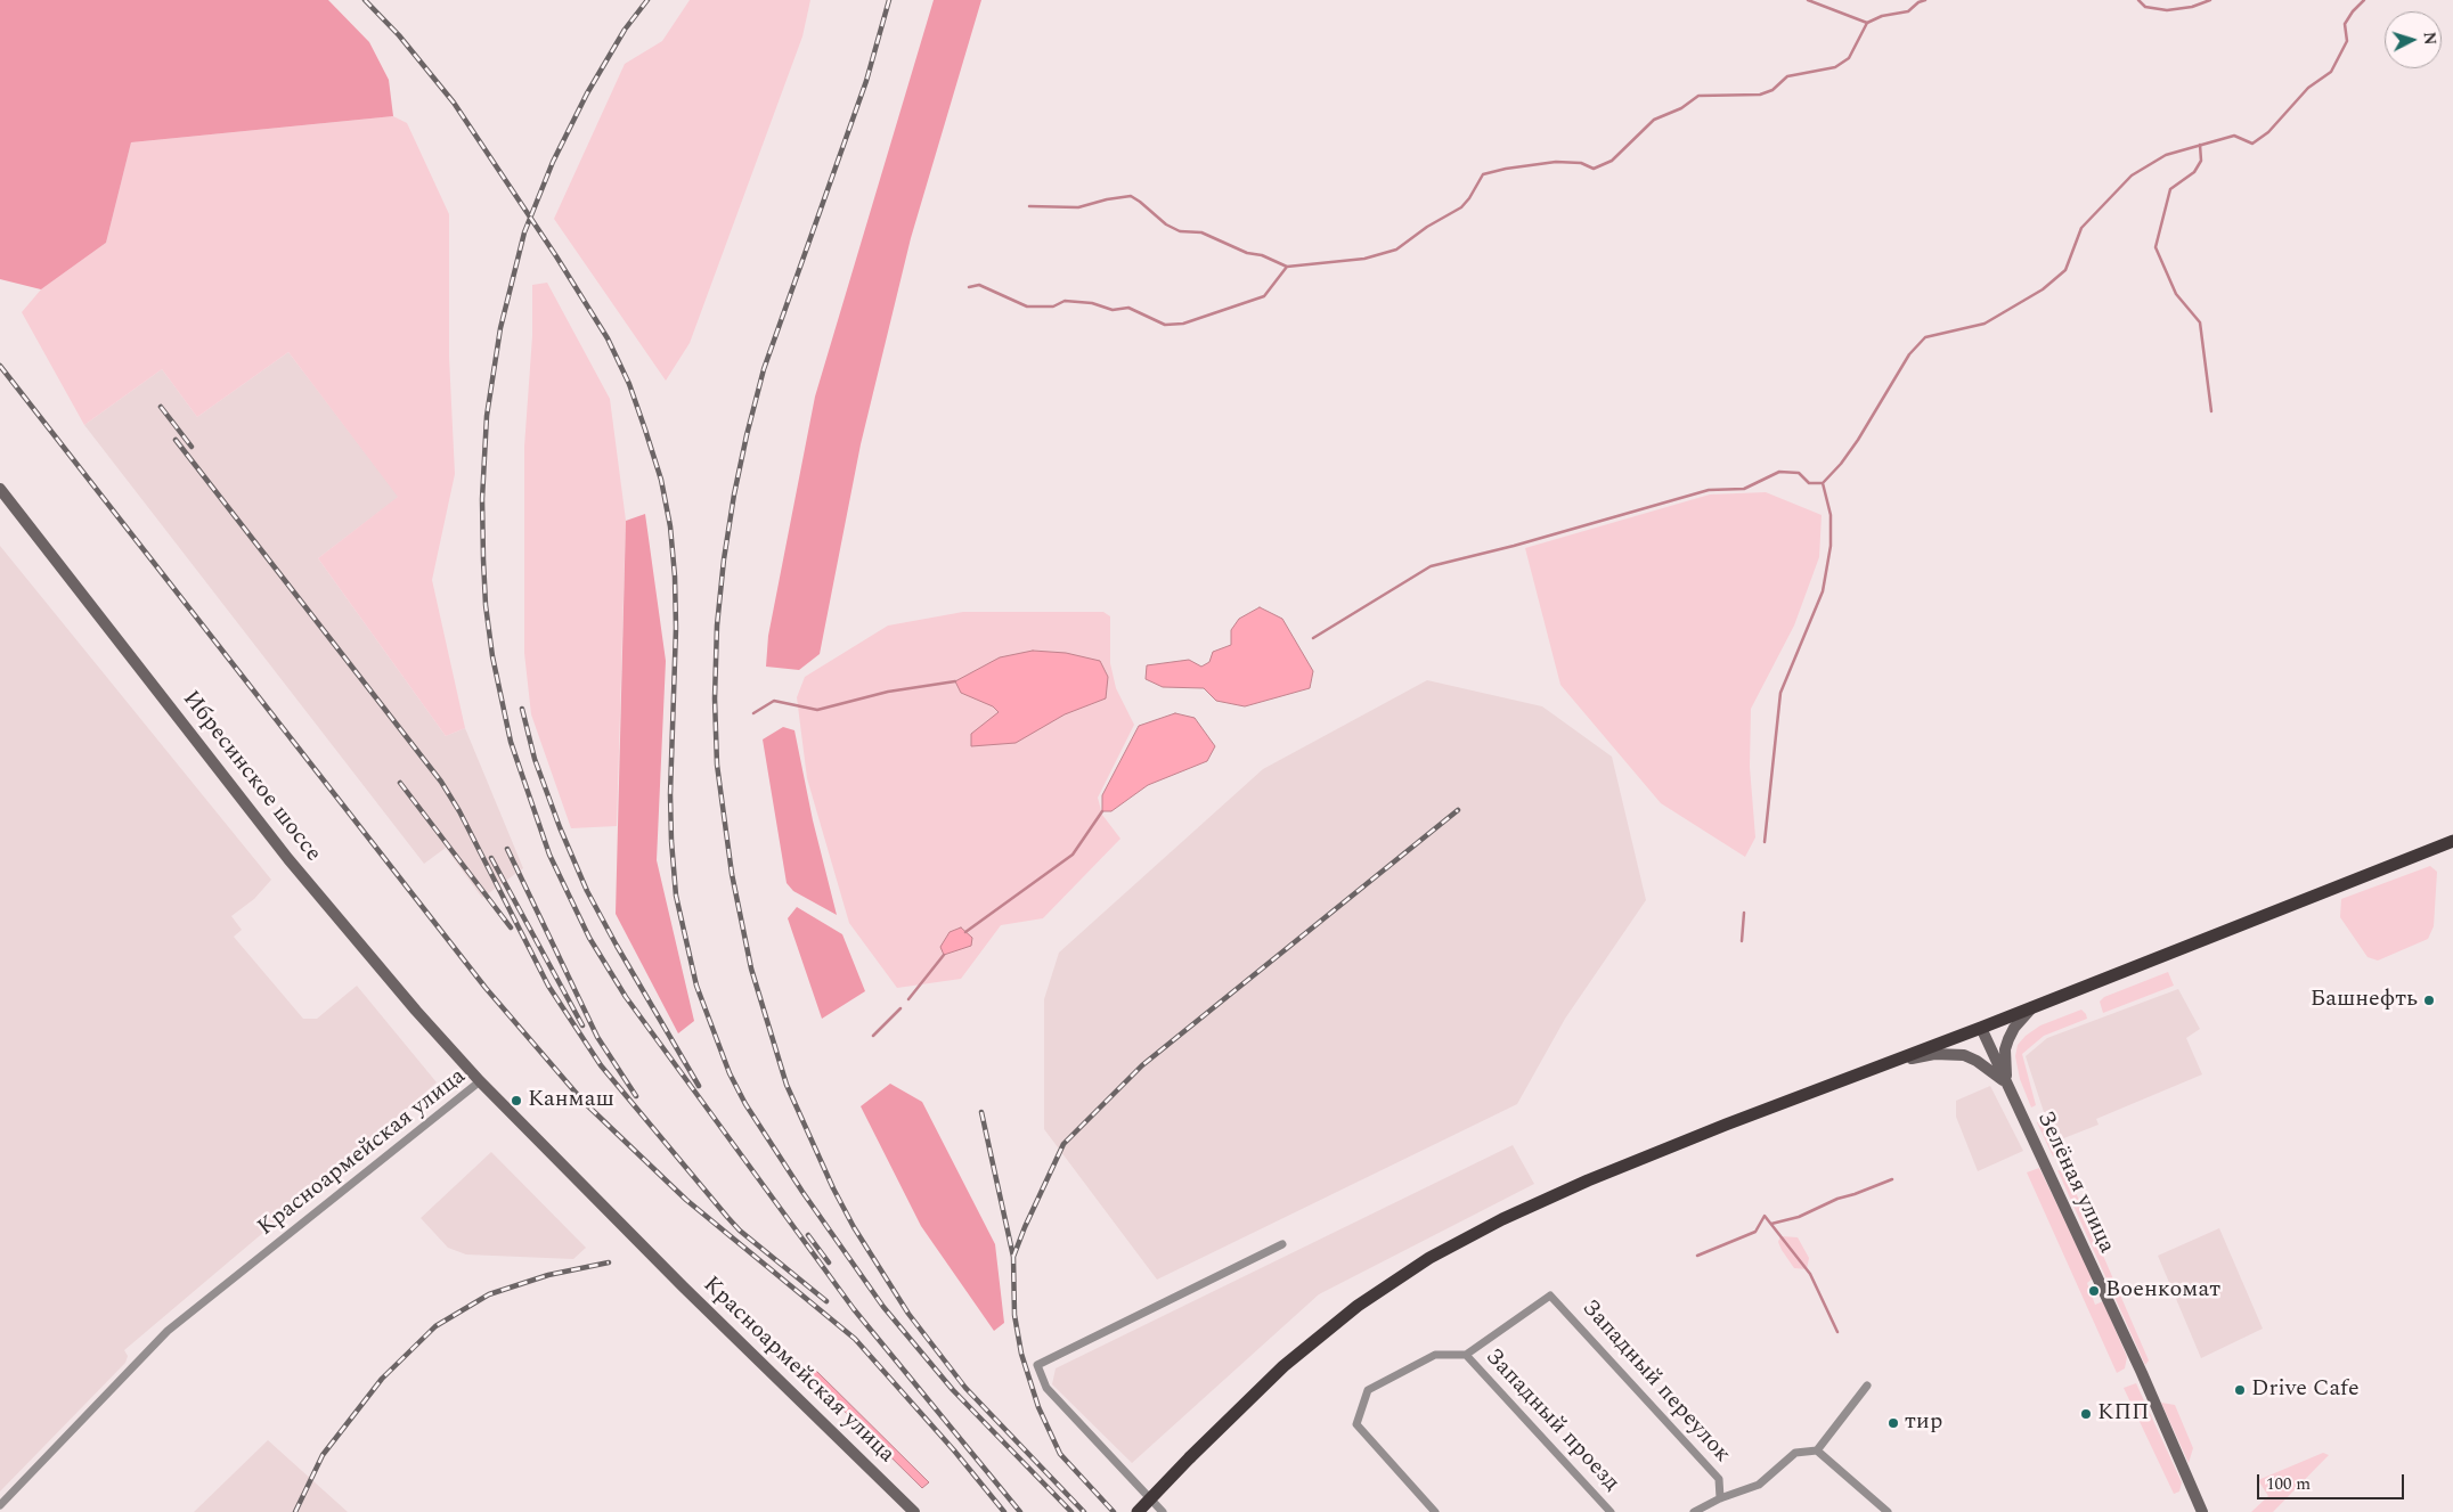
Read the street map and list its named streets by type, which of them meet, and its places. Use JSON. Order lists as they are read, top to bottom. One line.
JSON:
{"streets":{"main road":["Ибресинское шоссе","Красноармейская улица","Зелёная улица"],"street":["Западный переулок","Западный проезд"]},"crossings":[["Ибресинское шоссе","Красноармейская улица"],["Западный переулок","Западный проезд"]],"places":["Башнефть","Канмаш","Военкомат","Drive Cafe","КПП","тир"],"scale_bar":"100 m","north":"right"}
